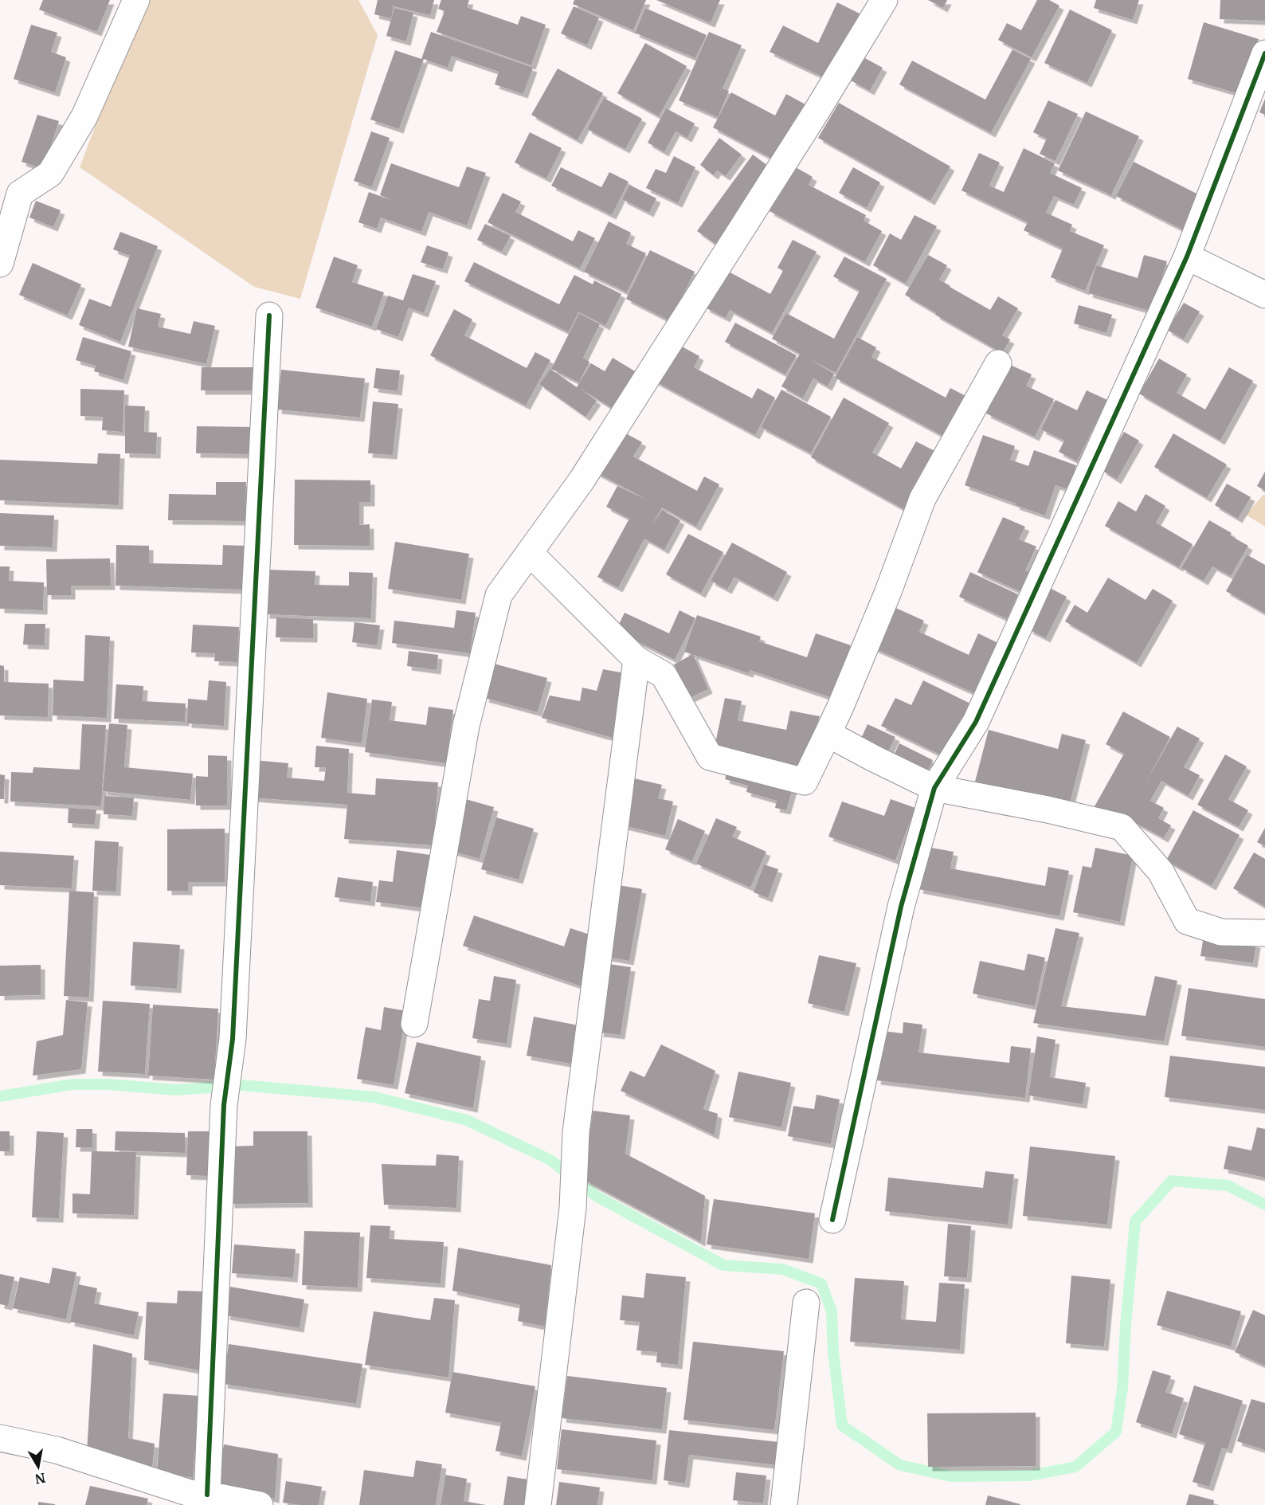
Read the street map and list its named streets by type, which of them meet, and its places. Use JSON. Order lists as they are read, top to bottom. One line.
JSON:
{"north":"bottom"}
